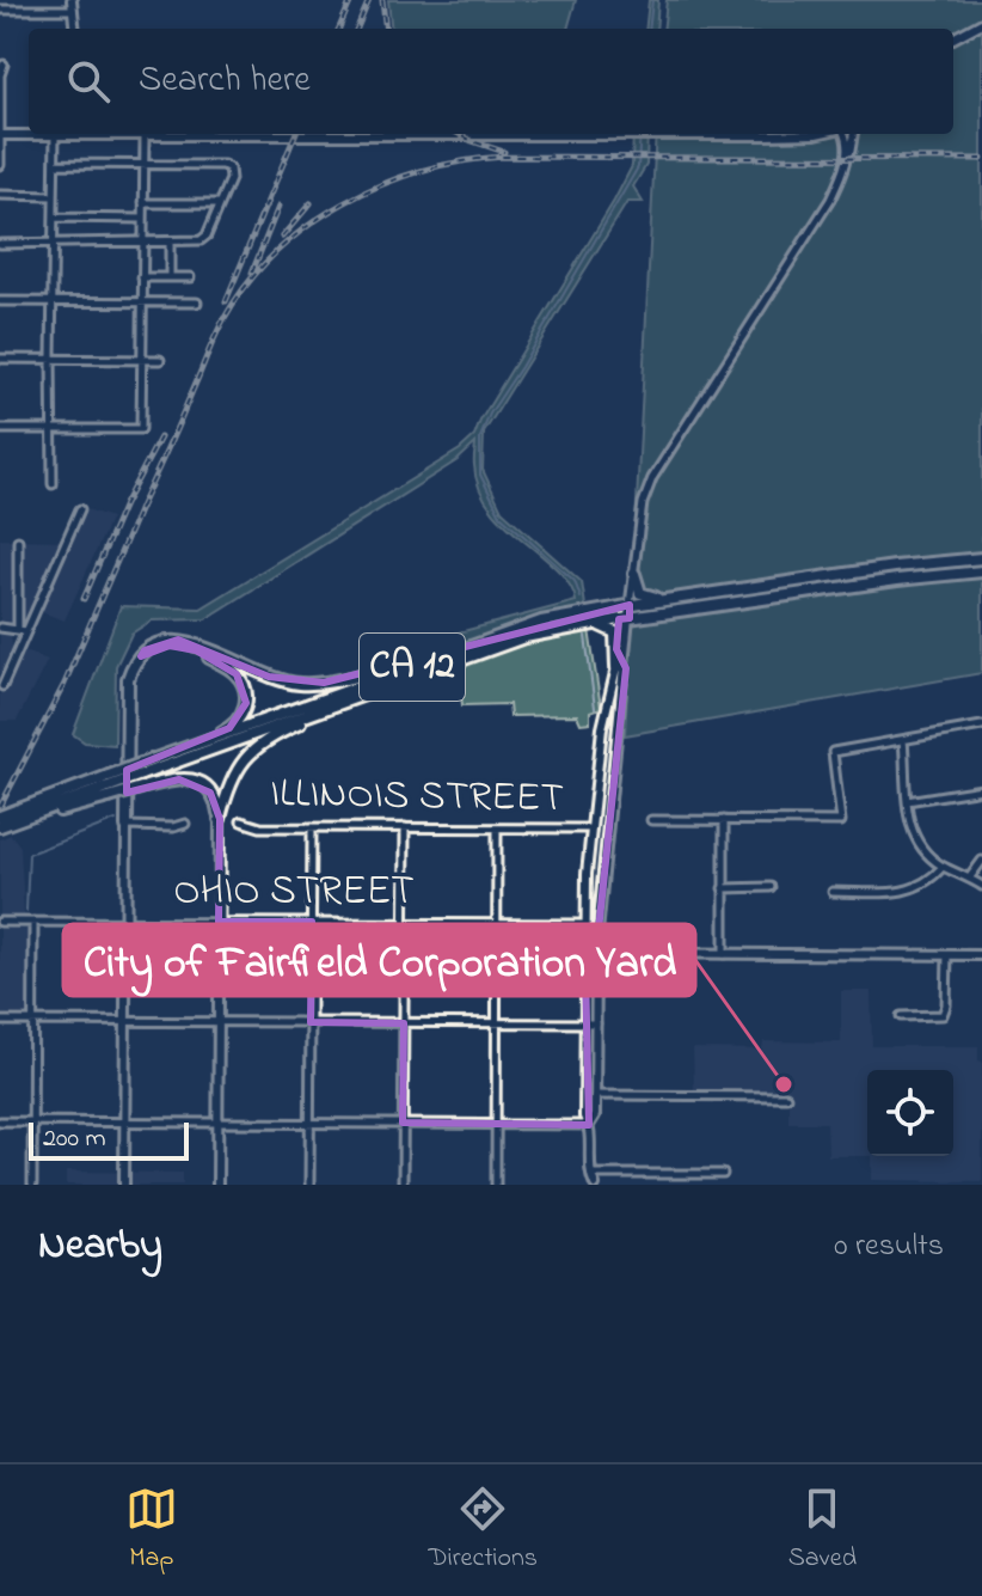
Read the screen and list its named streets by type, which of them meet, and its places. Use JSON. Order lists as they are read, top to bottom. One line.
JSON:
{"streets":{"highway":["CA 12"],"street":["ILLINOIS STREET","OHIO STREET"]},"places":["City of Fairfield Corporation Yard"],"scale_bar":"200 m","page":{"search":"Search here","scale":"200 m","heading":["Nearby","0 results"],"nav":["Map","Directions","Saved"]}}
